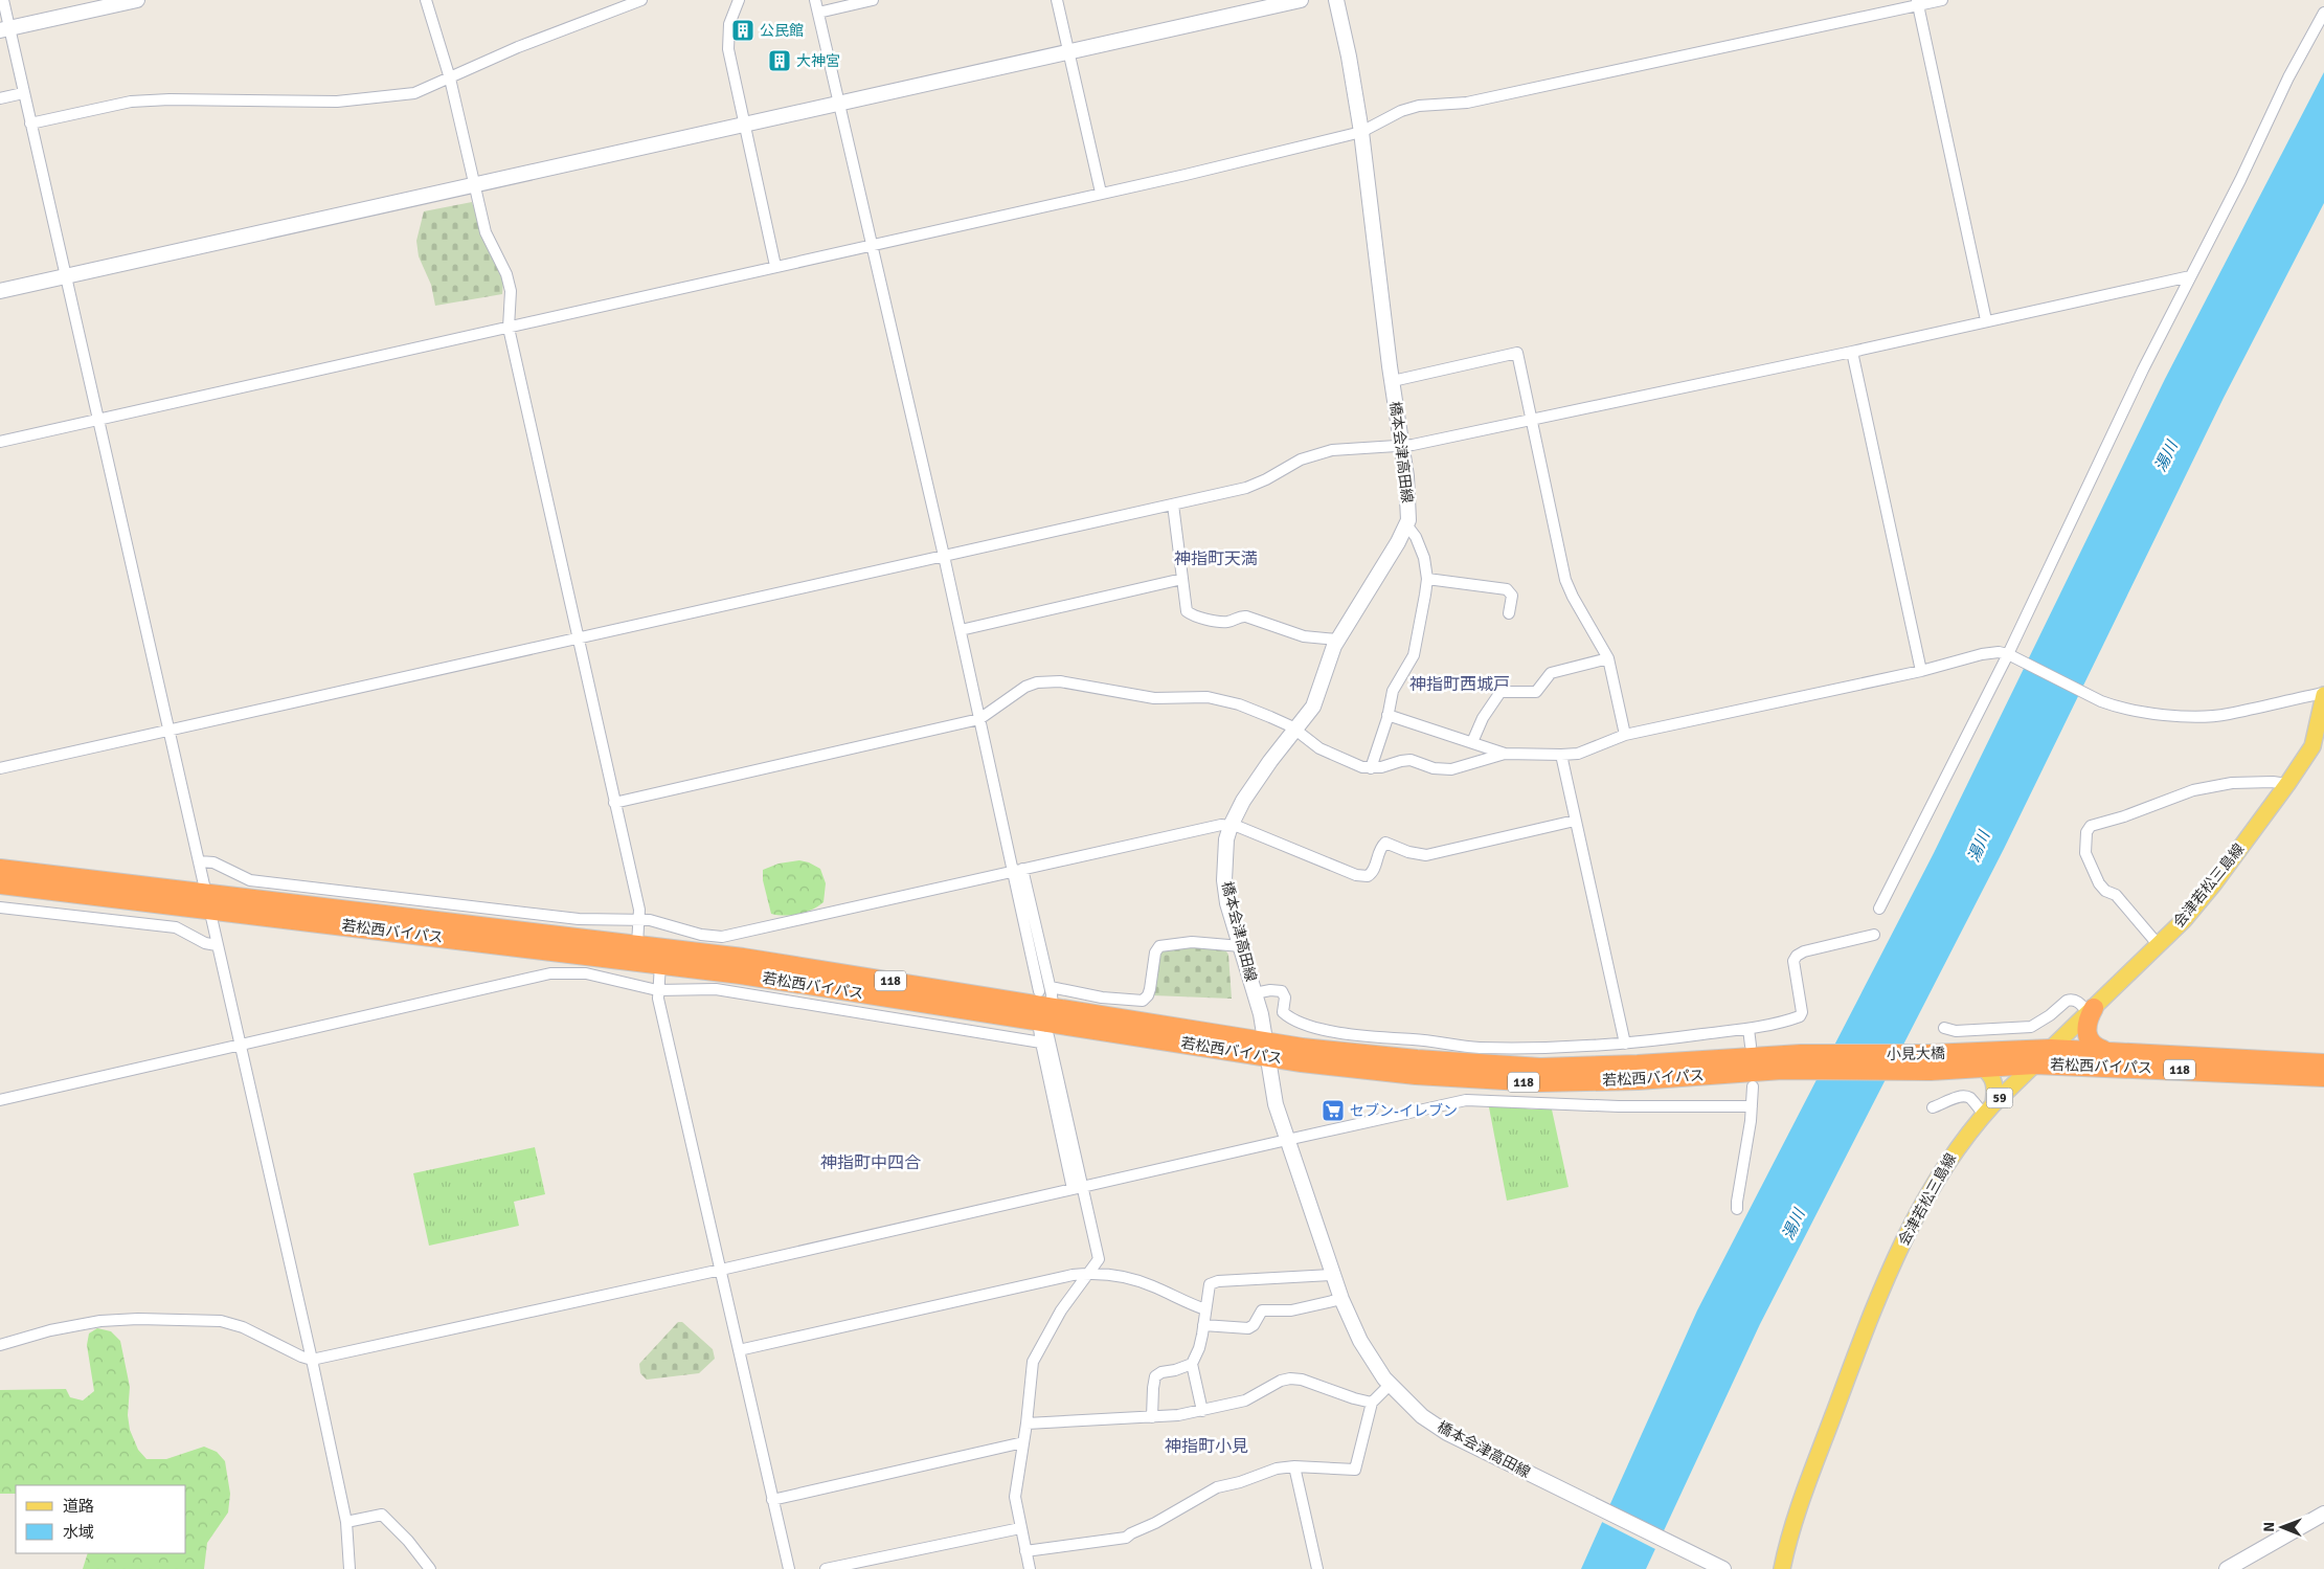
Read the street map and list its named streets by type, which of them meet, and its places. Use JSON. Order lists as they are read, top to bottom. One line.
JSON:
{"streets":{"highway":["若松西バイパス","118","小見大橋"],"main road":["橋本会津高田線","会津若松三島線","59"]},"crossings":[["橋本会津高田線","若松西バイパス"],["会津若松三島線","若松西バイパス"],["会津若松三島線","小見大橋"],["若松西バイパス","小見大橋"]],"districts":["神指町天満","神指町西城戸","神指町中四合","神指町小見"],"water":["湯川"],"places":{"building":["公民館","大神宮"],"supermarket":["セブン-イレブン"]},"legend":["道路","水域"],"north":"left"}
